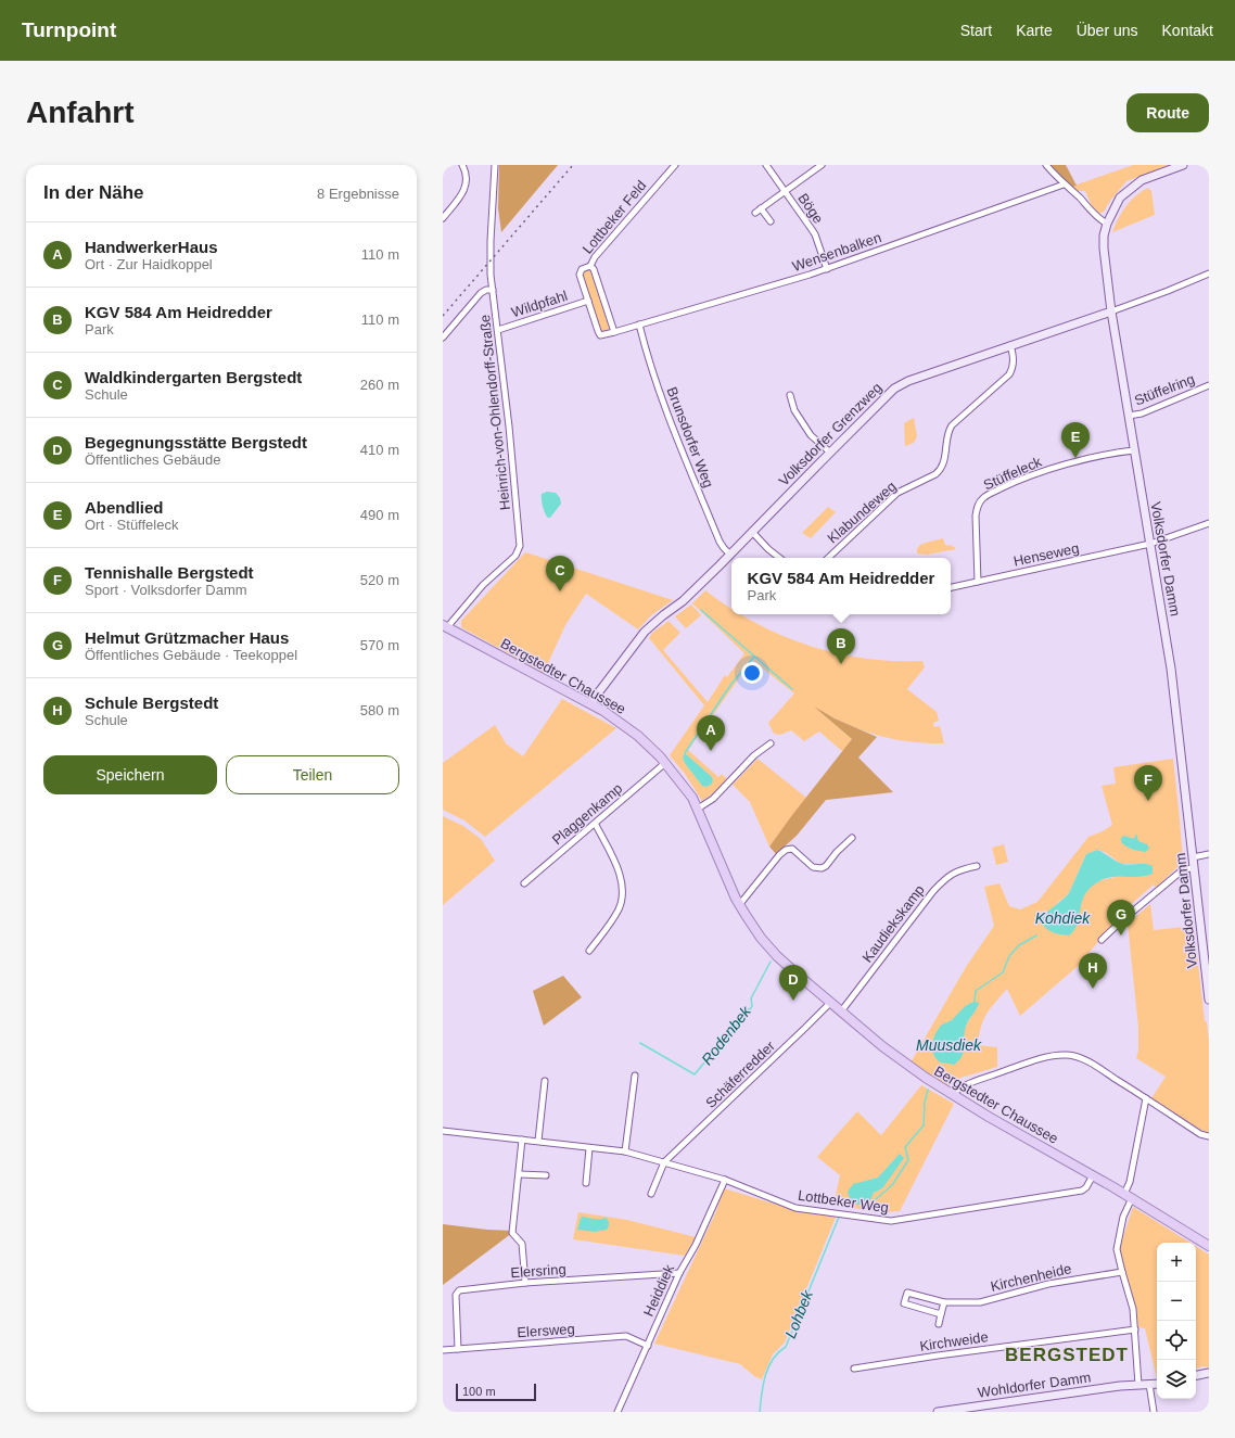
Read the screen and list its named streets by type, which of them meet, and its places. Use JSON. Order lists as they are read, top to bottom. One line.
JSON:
{"streets":{"main road":["Bergstedter Chaussee"],"street":["Böge","Lottbeker Feld","Wensenbalken","Wildpfahl","Stüffelring","Heinrich-von-Ohlendorff-Straße","Volksdorfer Grenzweg","Brunsdorfer Weg","Stüffeleck","Klabundeweg","Henseweg","Volksdorfer Damm","Plaggenkamp","Kaudiekskamp","Schäferredder","Lottbeker Weg","Elersring","Kirchenheide","Heiddiek","Elersweg","Kirchweide","Wohldorfer Damm"]},"crossings":[["Böge","Wensenbalken"],["Lottbeker Feld","Wildpfahl"],["Wensenbalken","Brunsdorfer Weg"],["Wildpfahl","Heinrich-von-Ohlendorff-Straße"],["Stüffelring","Volksdorfer Damm"],["Heinrich-von-Ohlendorff-Straße","Bergstedter Chaussee"],["Volksdorfer Grenzweg","Brunsdorfer Weg"],["Volksdorfer Grenzweg","Klabundeweg"],["Volksdorfer Grenzweg","Volksdorfer Damm"],["Volksdorfer Grenzweg","Bergstedter Chaussee"],["Stüffeleck","Henseweg"],["Stüffeleck","Volksdorfer Damm"],["Henseweg","Volksdorfer Damm"],["Bergstedter Chaussee","Plaggenkamp"],["Bergstedter Chaussee","Kaudiekskamp"],["Bergstedter Chaussee","Schäferredder"],["Bergstedter Chaussee","Lottbeker Weg"],["Schäferredder","Lottbeker Weg"],["Lottbeker Weg","Heiddiek"],["Elersring","Heiddiek"],["Elersring","Elersweg"],["Heiddiek","Elersweg"]],"districts":["BERGSTEDT"],"water":["Kohdiek","Rodenbek","Muusdiek","Lohbek"],"scale_bar":"100 m","page":{"header":"Turnpoint","nav":["Start","Karte","Über uns","Kontakt"],"buttons":["Route",["Speichern","Teilen"]],"title":"Anfahrt","heading":["In der Nähe","8 Ergebnisse"],"list":[{"mark":"A","name":"HandwerkerHaus","note":"Ort · Zur Haidkoppel","value":"110 m"},{"mark":"B","name":"KGV 584 Am Heidredder","note":"Park","value":"110 m"},{"mark":"C","name":"Waldkindergarten Bergstedt","note":"Schule","value":"260 m"},{"mark":"D","name":"Begegnungsstätte Bergstedt","note":"Öffentliches Gebäude","value":"410 m"},{"mark":"E","name":"Abendlied","note":"Ort · Stüffeleck","value":"490 m"},{"mark":"F","name":"Tennishalle Bergstedt","note":"Sport · Volksdorfer Damm","value":"520 m"},{"mark":"G","name":"Helmut Grützmacher Haus","note":"Öffentliches Gebäude · Teekoppel","value":"570 m"},{"mark":"H","name":"Schule Bergstedt","note":"Schule","value":"580 m"}],"pins":["E","C","B","A","F","G","H","D"],"popup":["KGV 584 Am Heidredder","Park"],"map_buttons":["+","−"],"scale":"100 m"}}
